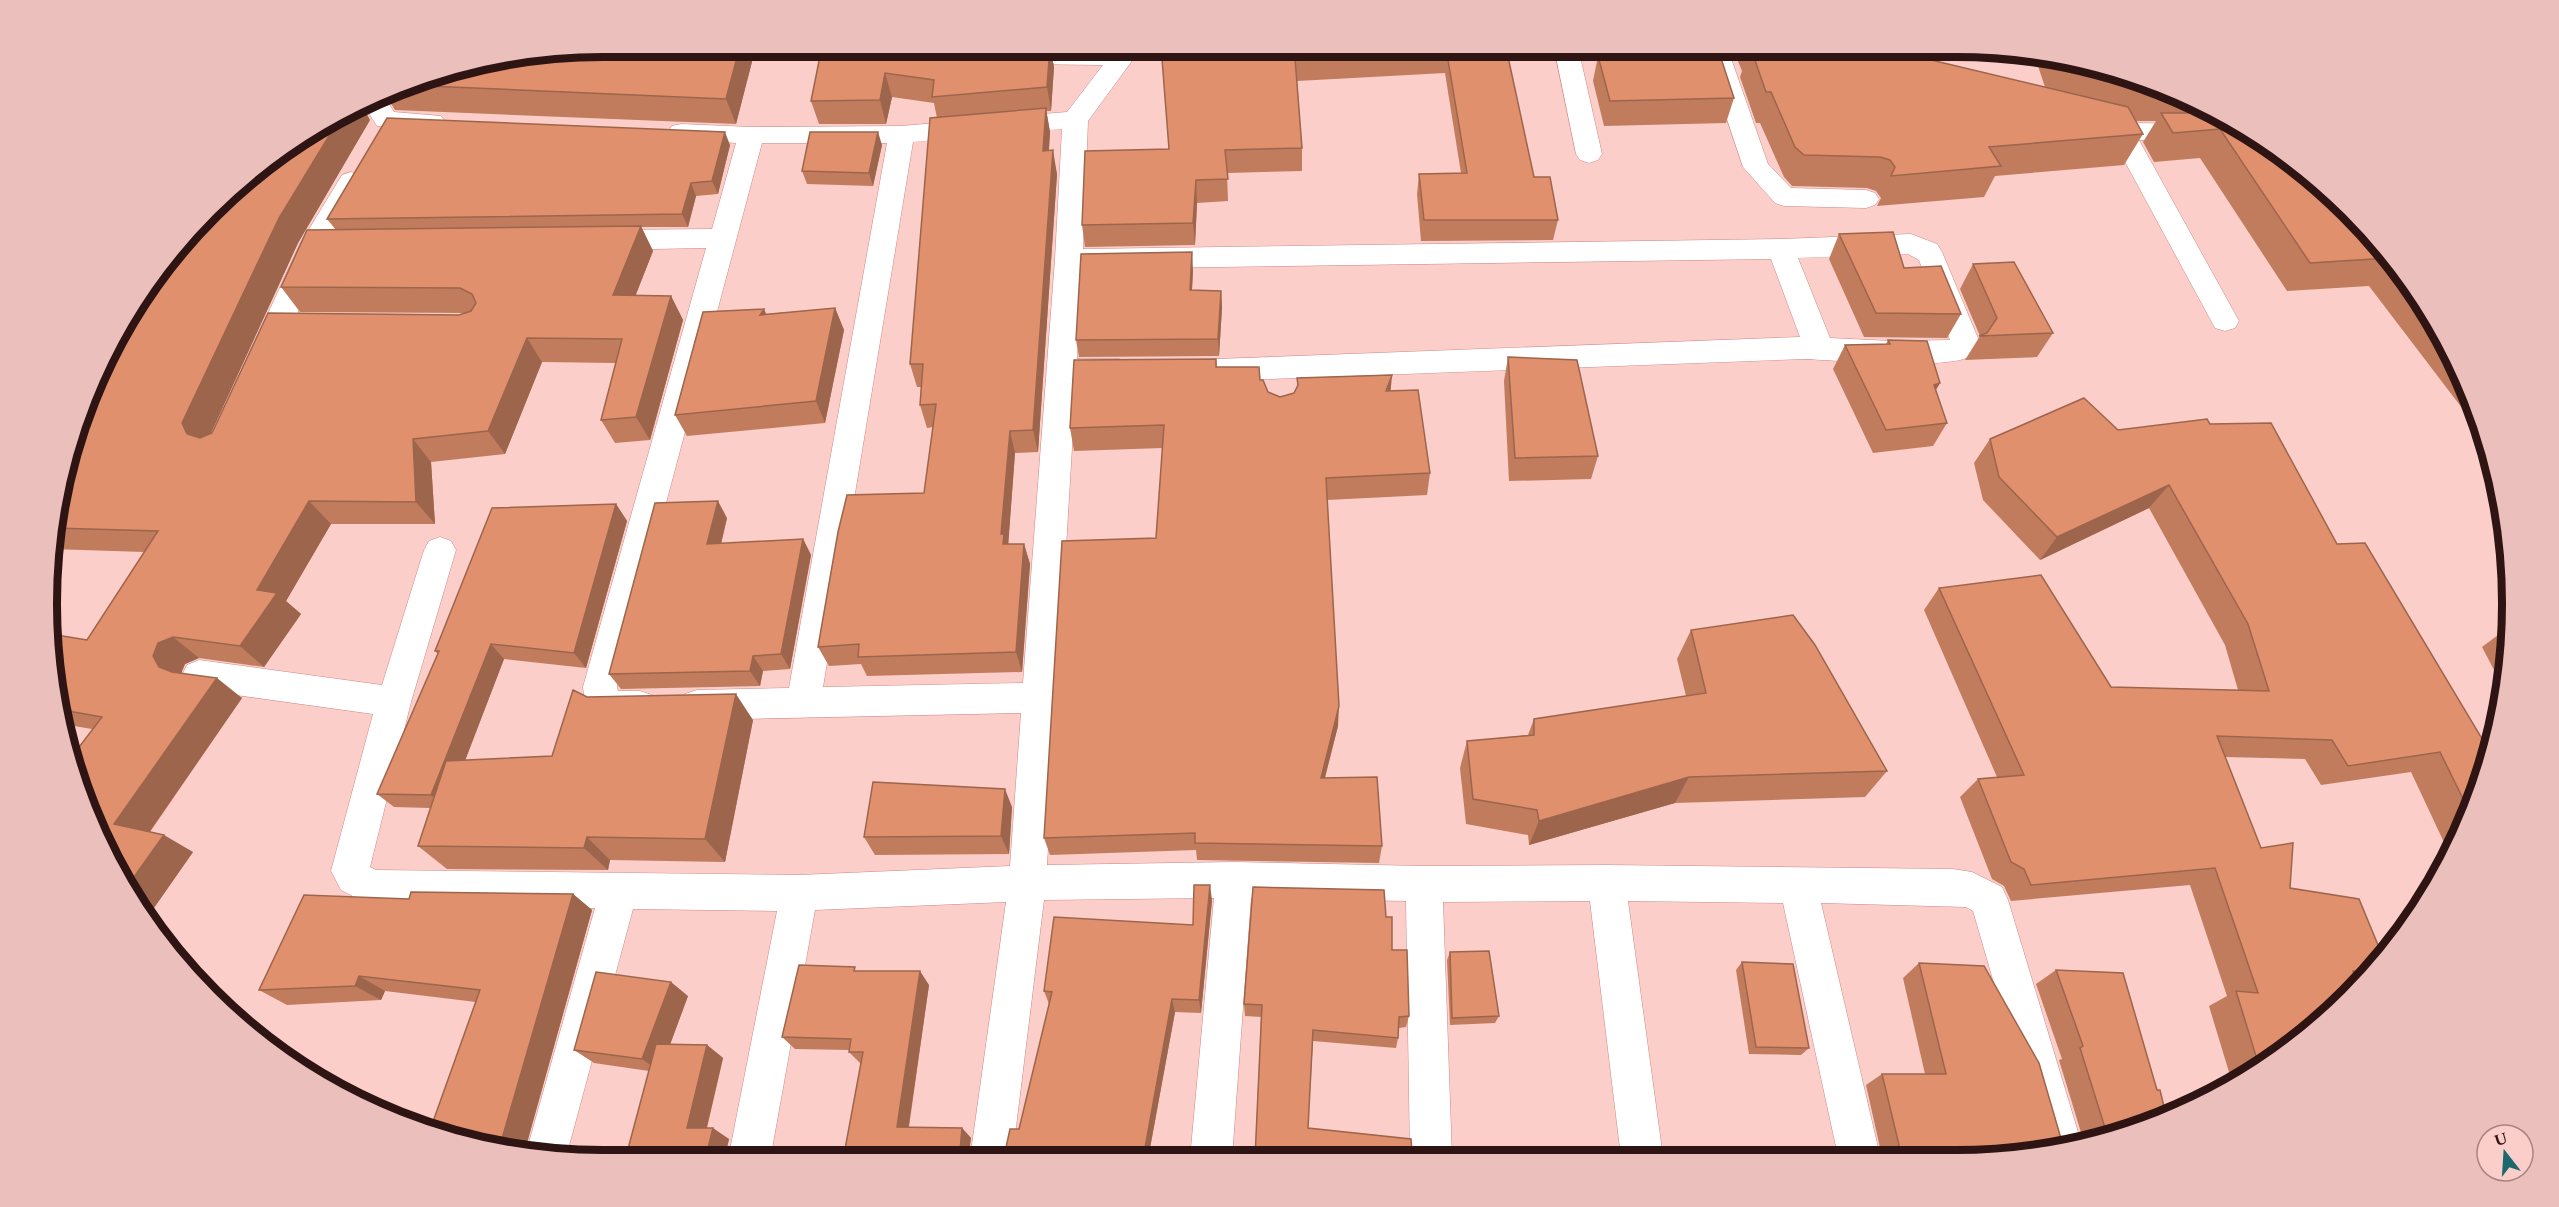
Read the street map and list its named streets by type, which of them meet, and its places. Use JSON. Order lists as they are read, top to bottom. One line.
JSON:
{"north":"top"}
